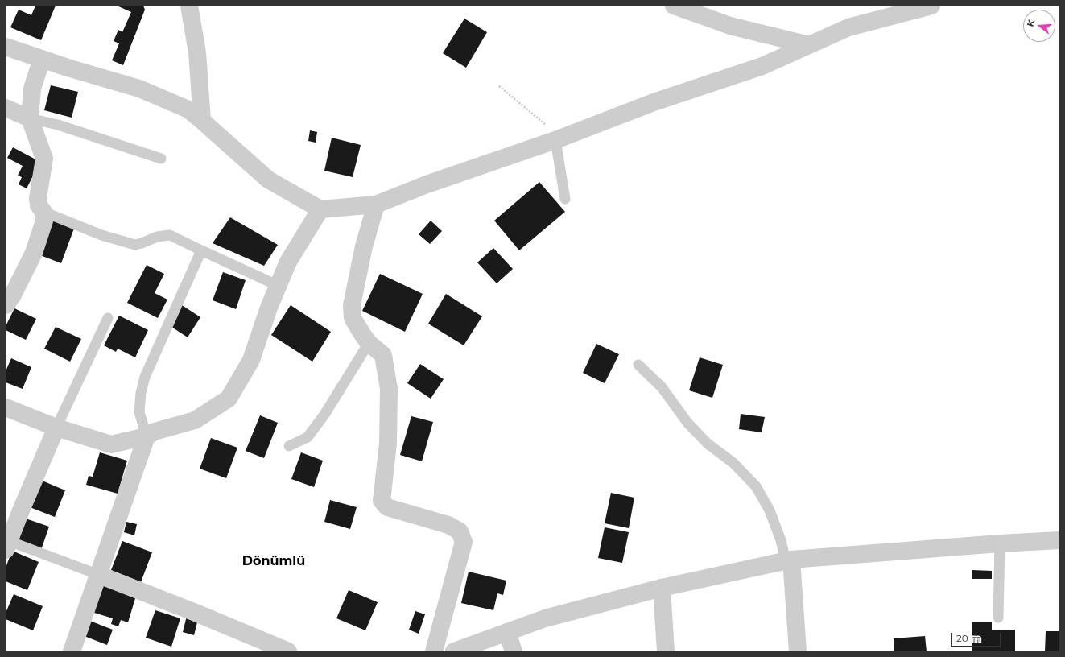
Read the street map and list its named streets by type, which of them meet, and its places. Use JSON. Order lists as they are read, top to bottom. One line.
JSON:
{"districts":["Dönümlü"],"scale_bar":"20 m","north":"left"}
